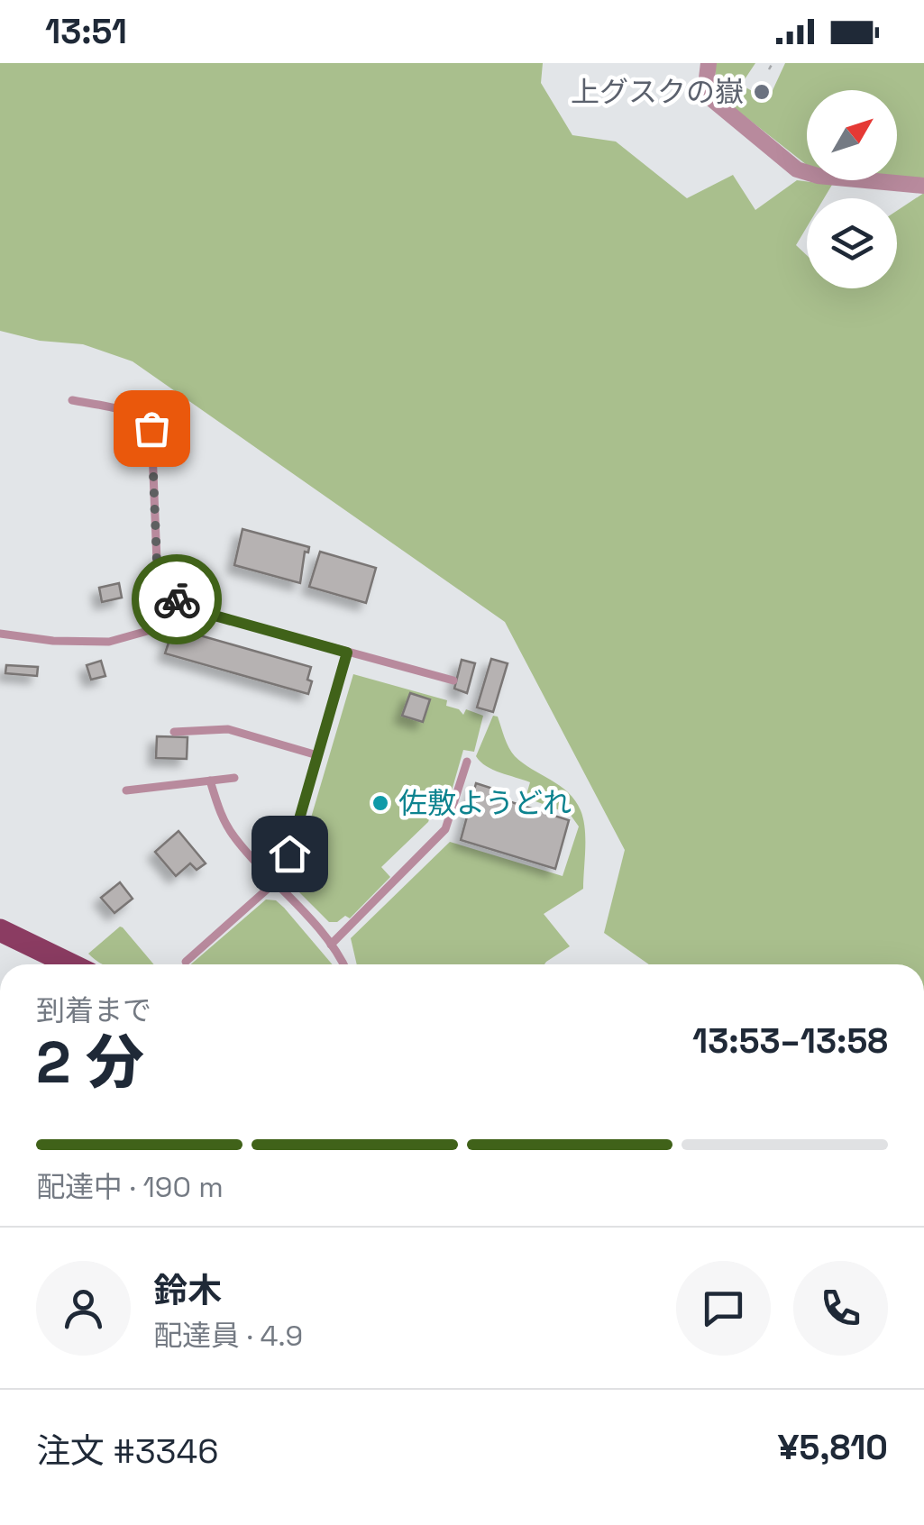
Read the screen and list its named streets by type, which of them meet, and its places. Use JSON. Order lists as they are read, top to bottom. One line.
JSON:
{"places":["上グスクの嶽","佐敷ようどれ"],"north":"top right","page":{"status":"13:51","heading":["2 分","到着まで","13:53–13:58"],"panel":["鈴木","配達員 · 4.9","注文 #3346","¥5,810"],"bar":"配達中 · 190 m"}}
